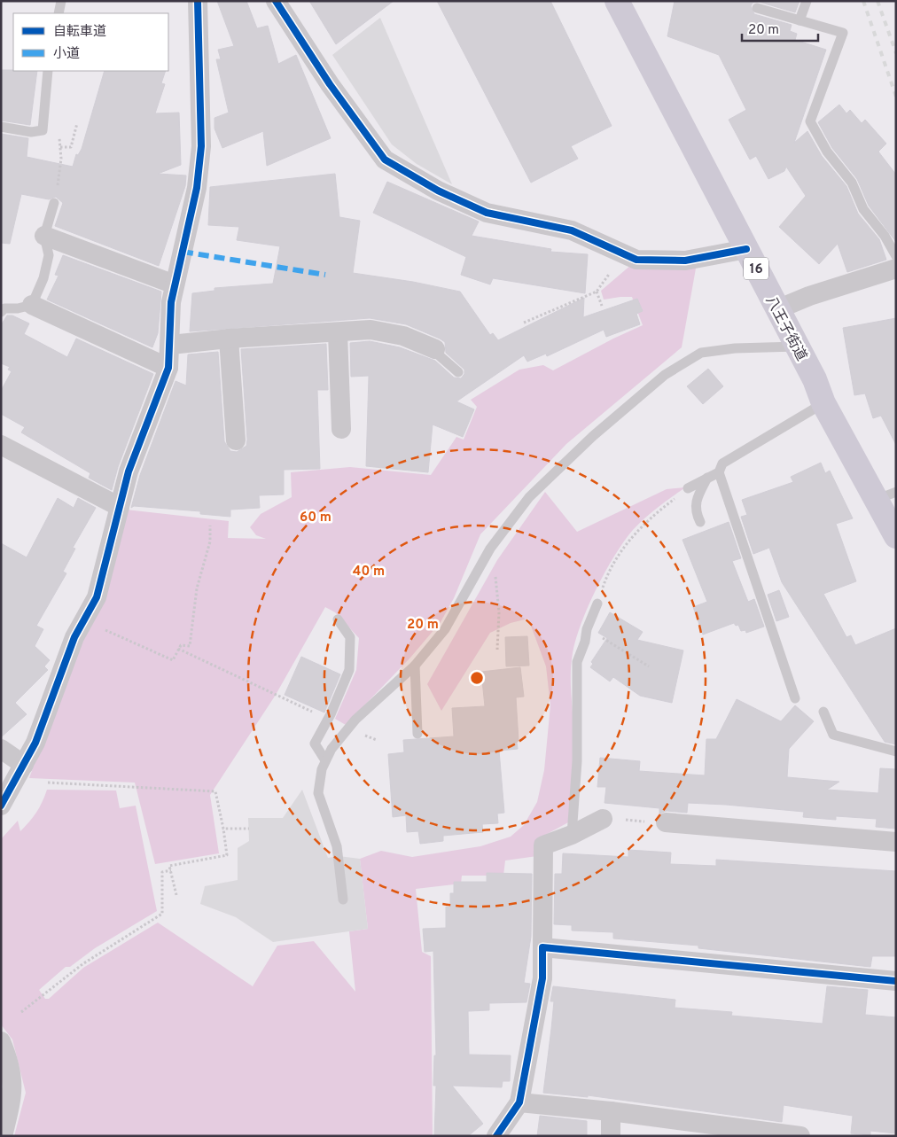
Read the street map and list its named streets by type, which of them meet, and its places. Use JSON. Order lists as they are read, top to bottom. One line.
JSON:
{"streets":{"highway":["16","八王子街道"]},"legend":["自転車道","小道"],"scale_bar":"20 m","rings":["60 m","40 m","20 m"]}
